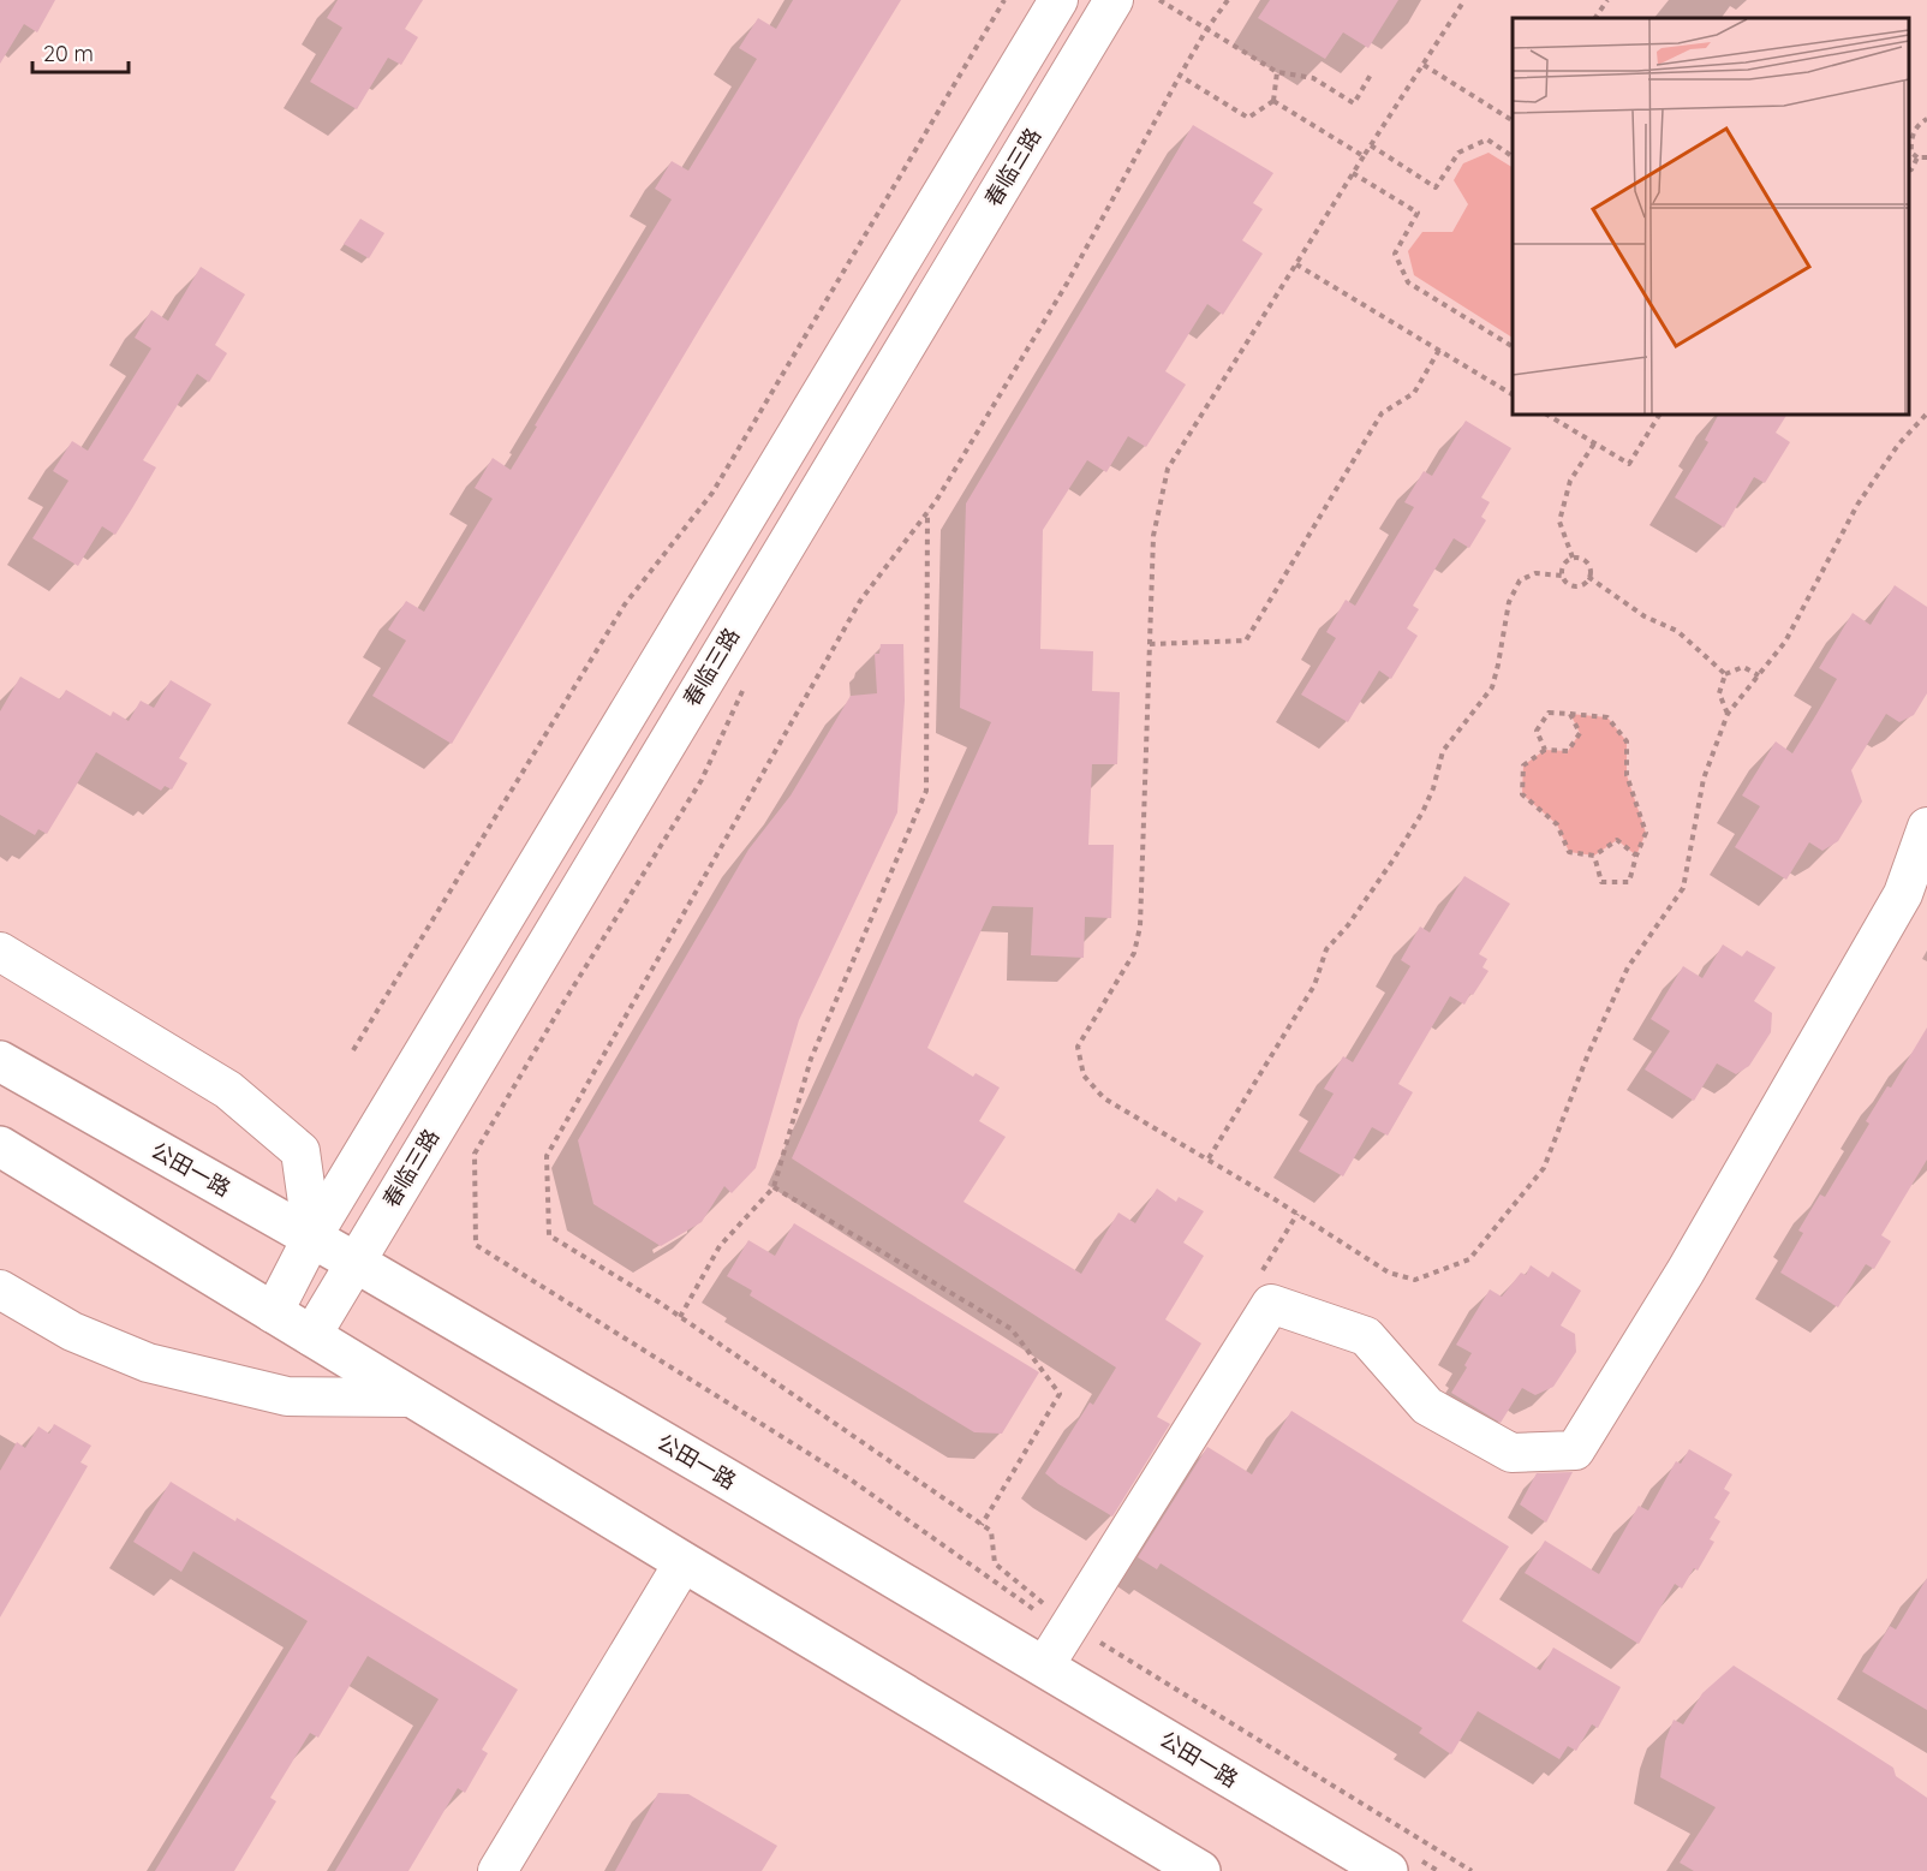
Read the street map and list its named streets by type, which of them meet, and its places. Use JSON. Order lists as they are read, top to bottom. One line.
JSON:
{"streets":{"main road":["公田一路"],"street":["春临三路"]},"crossings":[["春临三路","公田一路"]],"scale_bar":"20 m"}
